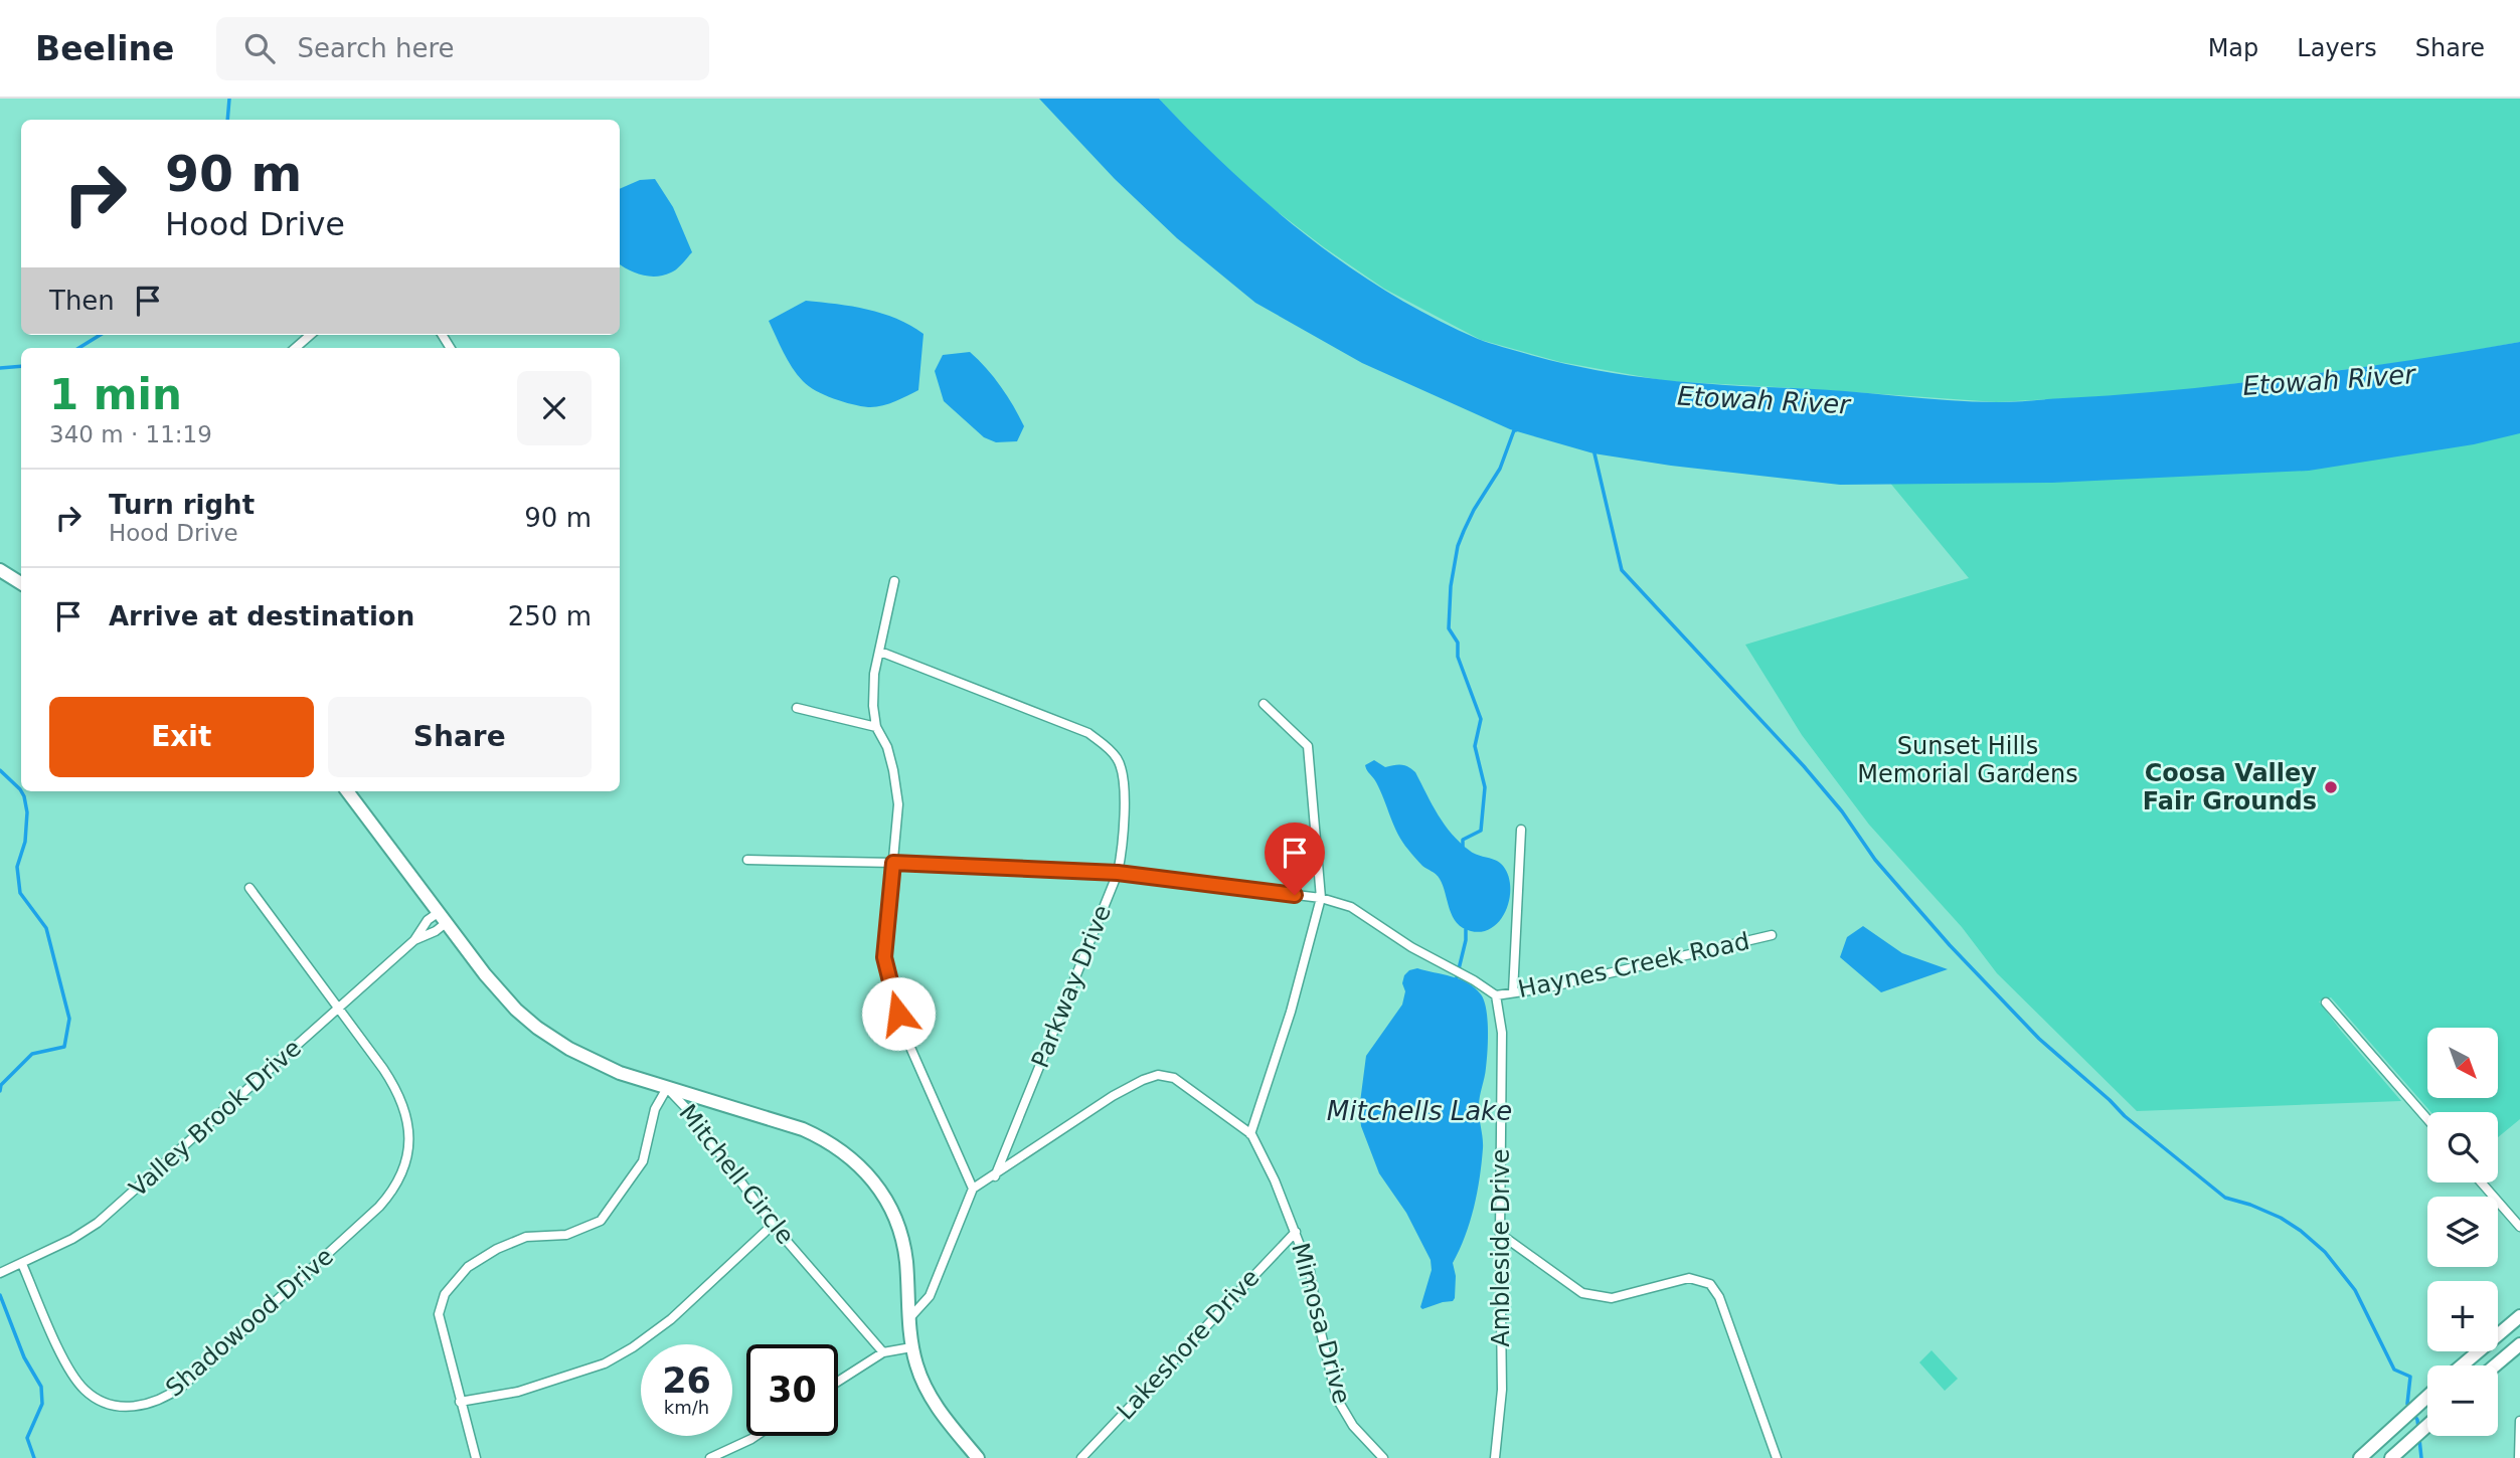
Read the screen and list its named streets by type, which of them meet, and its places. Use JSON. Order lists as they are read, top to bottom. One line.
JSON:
{"streets":{"street":["Haynes Creek Road","Parkway Drive","Valley Brook Drive","Mitchell Circle","Ambleside Drive","Shadowood Drive","Mimosa Drive","Lakeshore Drive"]},"crossings":[["Haynes Creek Road","Ambleside Drive"],["Parkway Drive","Mimosa Drive"],["Valley Brook Drive","Shadowood Drive"],["Mimosa Drive","Lakeshore Drive"]],"water":["Etowah River","Mitchells Lake"],"parks":["Sunset Hills Memorial Gardens"],"places":["Coosa Valley Fair Grounds"],"north":"bottom right","page":{"header":"Beeline","search":"Search here","nav":["Map","Layers","Share"],"turn":["90 m","Hood Drive"],"then":"Then","heading":["1 min","340 m · 11:19"],"list":[{"name":"Turn right","note":"Hood Drive","value":"90 m"},{"name":"Arrive at destination","value":"250 m"}],"buttons":["Exit","Share"],"map_buttons":["+","−"],"speed":"26 km/h","limit":"30"}}
